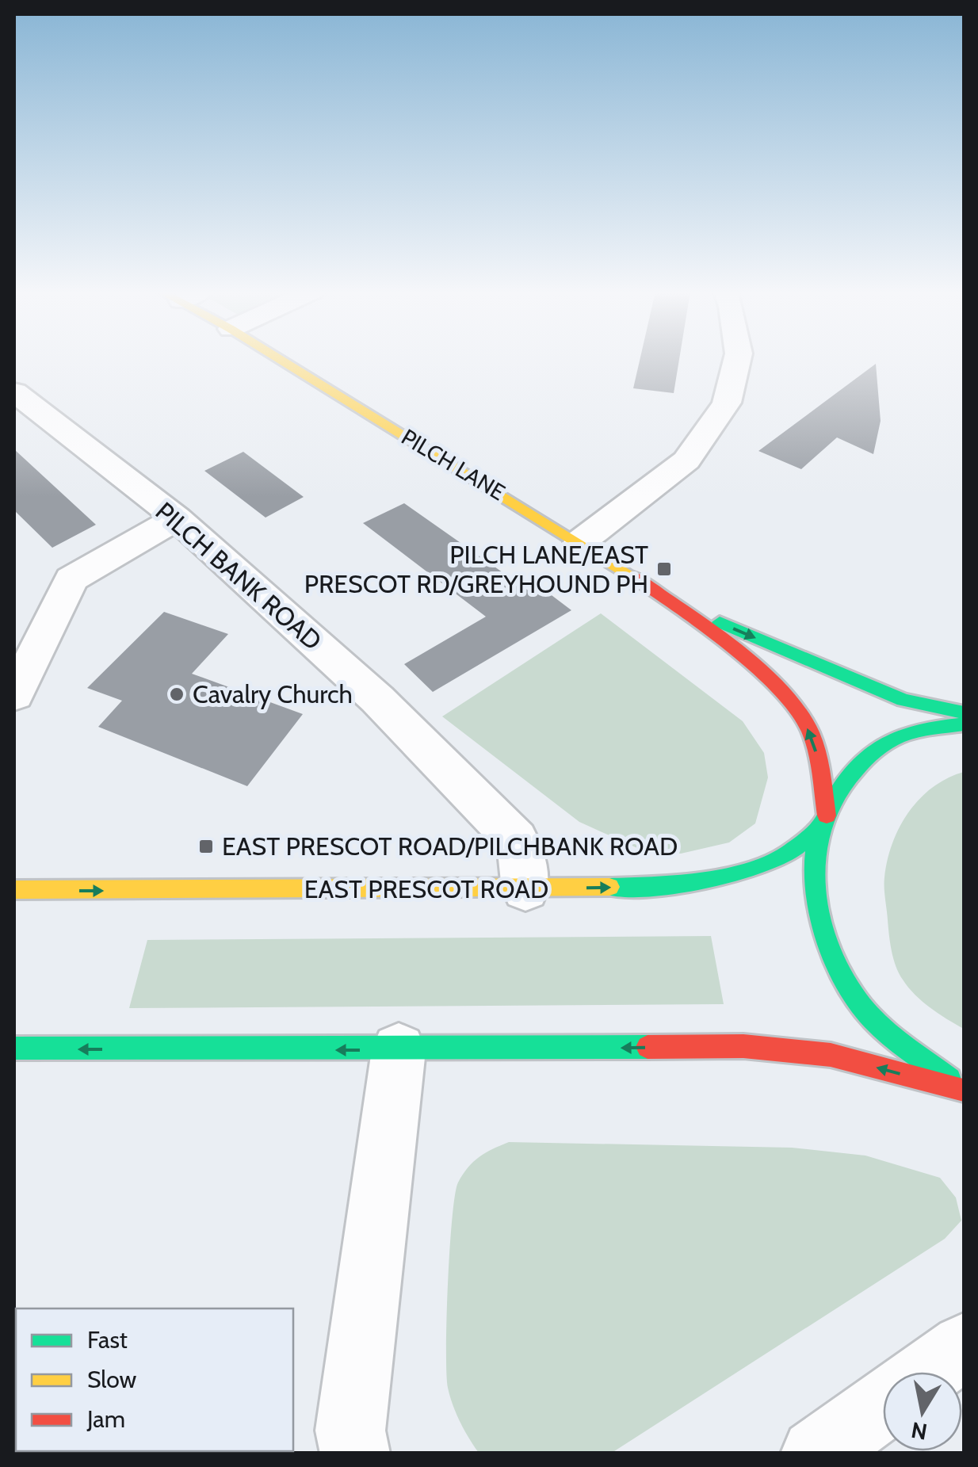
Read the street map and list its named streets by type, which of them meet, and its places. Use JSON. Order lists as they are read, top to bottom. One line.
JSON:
{"streets":{"main road":["PILCH LANE","EAST PRESCOT ROAD"],"street":["PILCH BANK ROAD"]},"crossings":[["PILCH LANE","EAST PRESCOT ROAD"],["PILCH BANK ROAD","EAST PRESCOT ROAD"]],"places":{"transit":["PILCH LANE/EAST PRESCOT RD/GREYHOUND PH","EAST PRESCOT ROAD/PILCHBANK ROAD"],"other":["Cavalry Church"]},"legend":["Fast","Slow","Jam"],"north":"bottom"}
